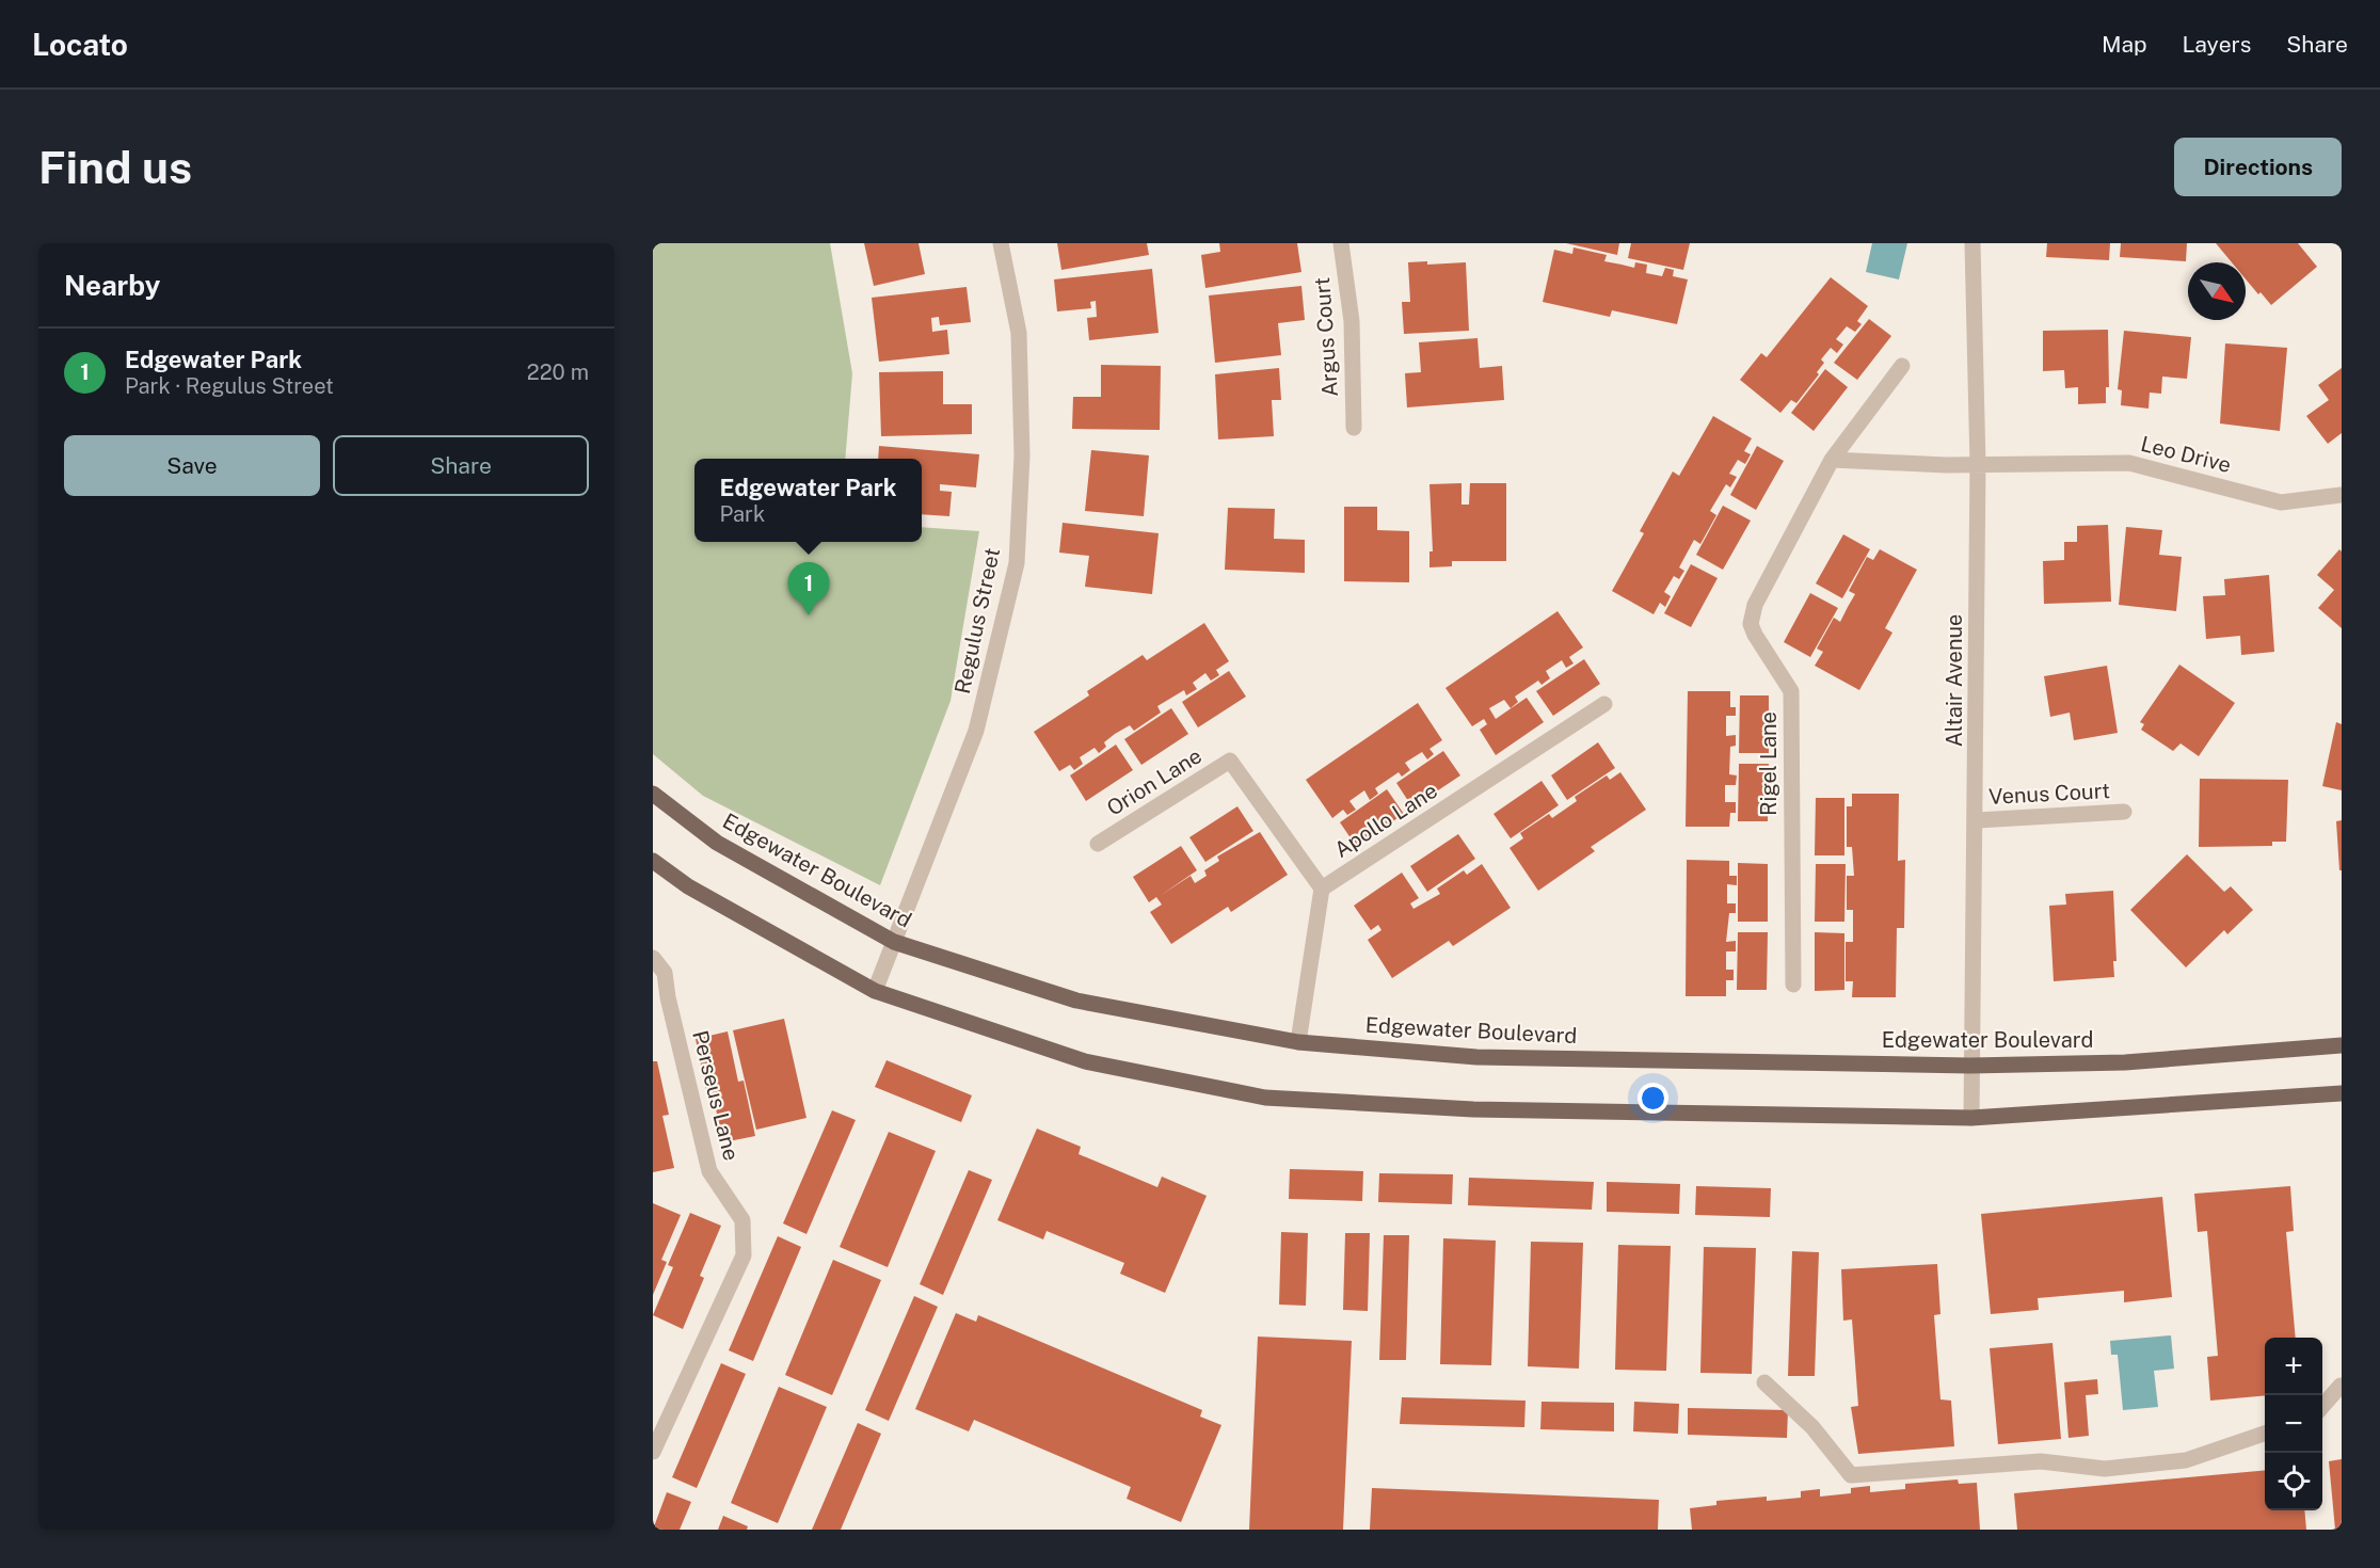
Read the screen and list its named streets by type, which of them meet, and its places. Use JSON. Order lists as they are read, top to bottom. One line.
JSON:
{"streets":{"main road":["Edgewater Boulevard"],"street":["Argus Court","Leo Drive","Regulus Street","Altair Avenue","Rigel Lane","Orion Lane","Venus Court","Apollo Lane","Perseus Lane"]},"crossings":[["Leo Drive","Altair Avenue"],["Regulus Street","Edgewater Boulevard"],["Altair Avenue","Venus Court"],["Altair Avenue","Edgewater Boulevard"],["Orion Lane","Apollo Lane"]],"north":"bottom right","page":{"header":"Locato","nav":["Map","Layers","Share"],"buttons":["Directions",["Save","Share"]],"title":"Find us","heading":"Nearby","list":[{"mark":"1","name":"Edgewater Park","note":"Park · Regulus Street","value":"220 m"}],"popup":["Edgewater Park","Park"],"pins":"1","map_buttons":["+","−"]}}
